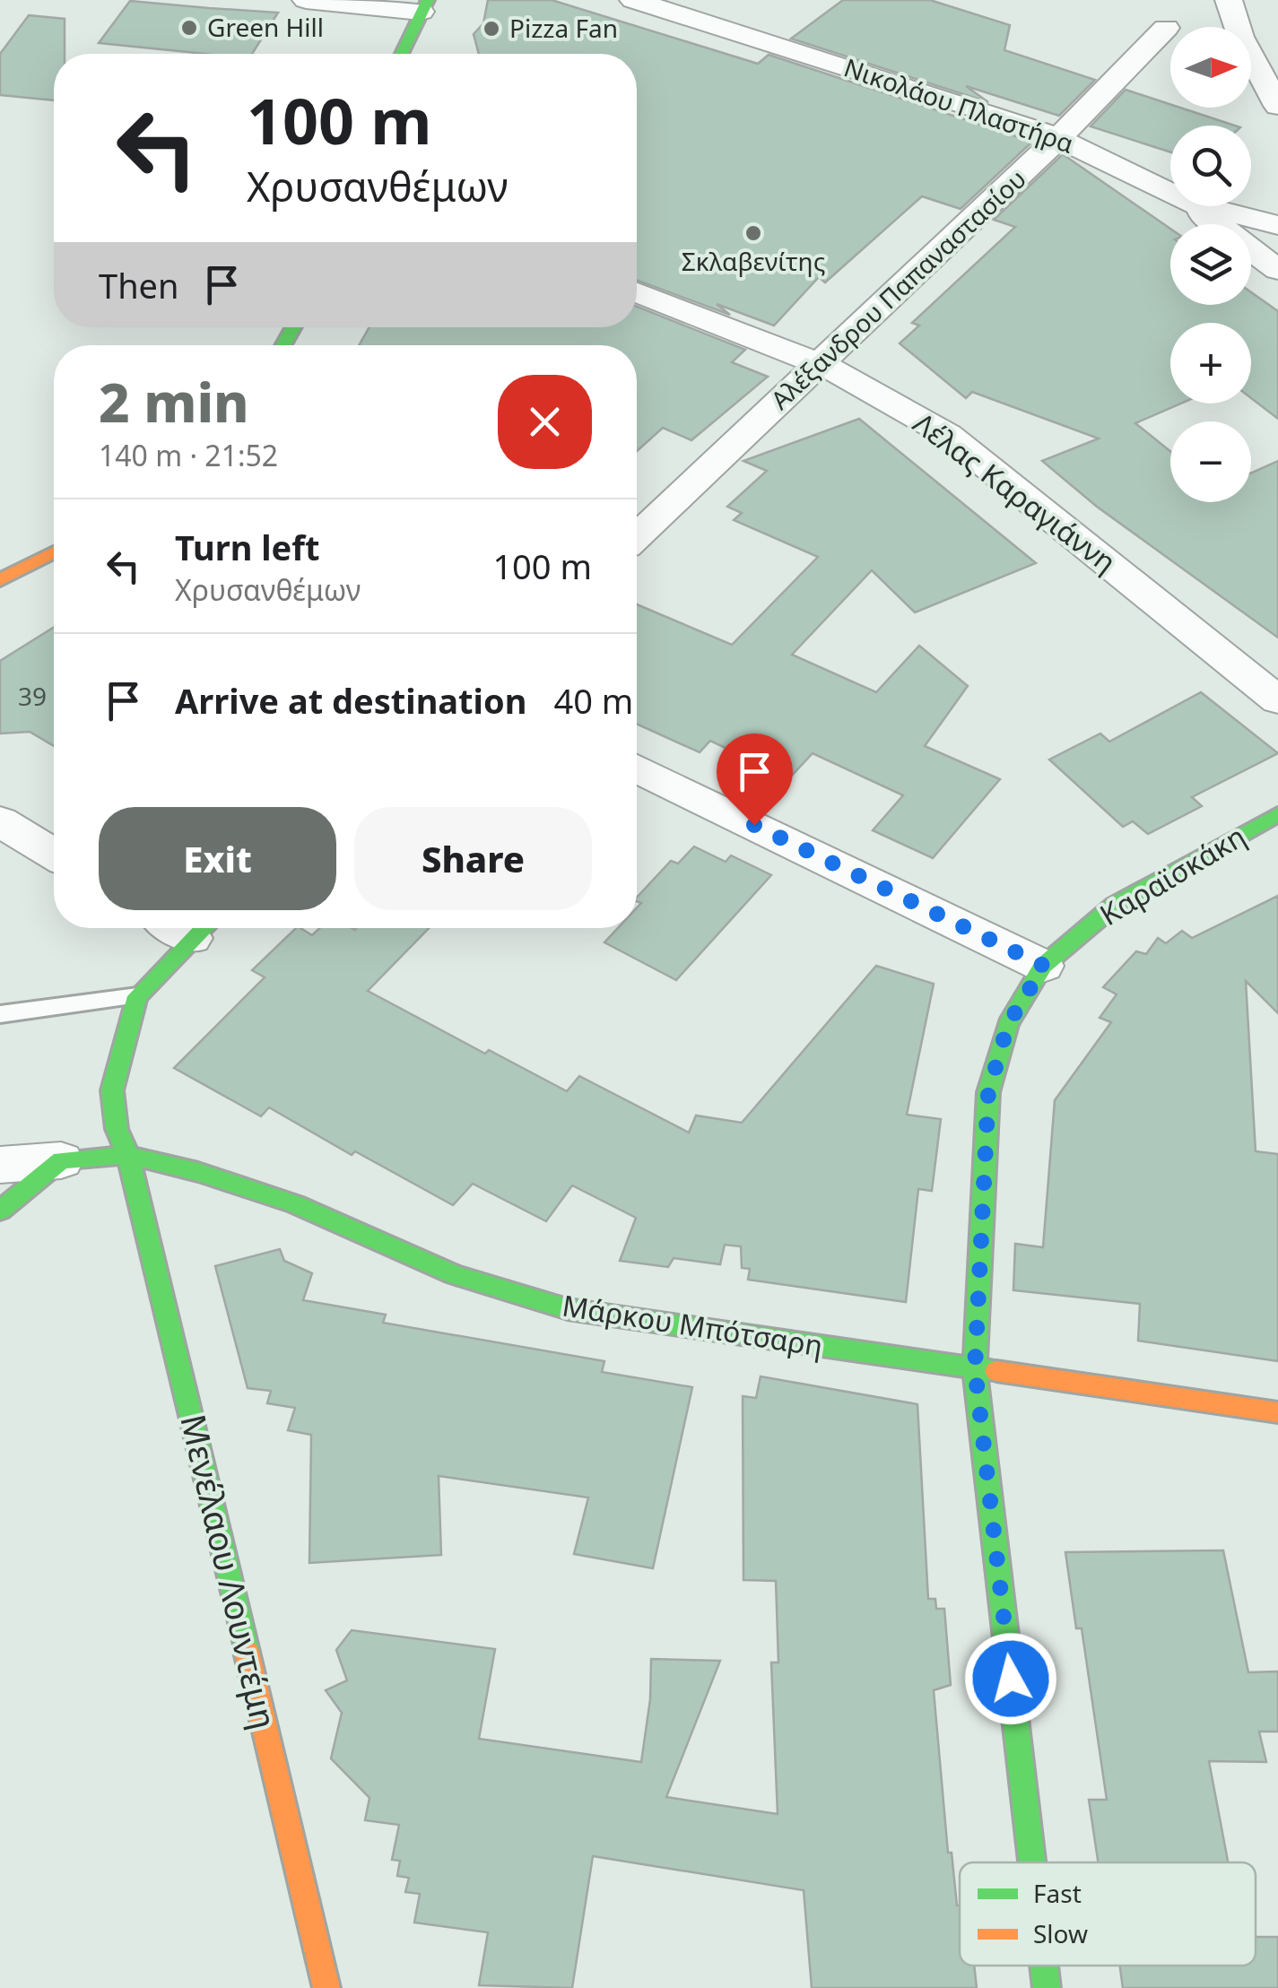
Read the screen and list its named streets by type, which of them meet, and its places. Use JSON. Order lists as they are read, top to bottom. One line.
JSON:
{"streets":{"street":["Νικολάου Πλαστήρα","Αλέξανδρου Παπαναστασίου","Λέλας Καραγιάννη","Καραϊσκάκη","Μάρκου Μπότσαρη","Μενέλαου Λουντέμη"]},"crossings":[["Νικολάου Πλαστήρα","Αλέξανδρου Παπαναστασίου"],["Αλέξανδρου Παπαναστασίου","Λέλας Καραγιάννη"],["Καραϊσκάκη","Μάρκου Μπότσαρη"],["Μάρκου Μπότσαρη","Μενέλαου Λουντέμη"]],"places":["Green Hill","Pizza Fan","Σκλαβενίτης"],"house_numbers":["39"],"legend":["Fast","Slow"],"north":"right","page":{"map_buttons":["+","−"],"turn":["100 m","Χρυσανθέμων"],"then":"Then","heading":["2 min","140 m · 21:52"],"list":[{"name":"Turn left","note":"Χρυσανθέμων","value":"100 m"},{"name":"Arrive at destination","value":"40 m"}],"buttons":["Exit","Share"]}}
